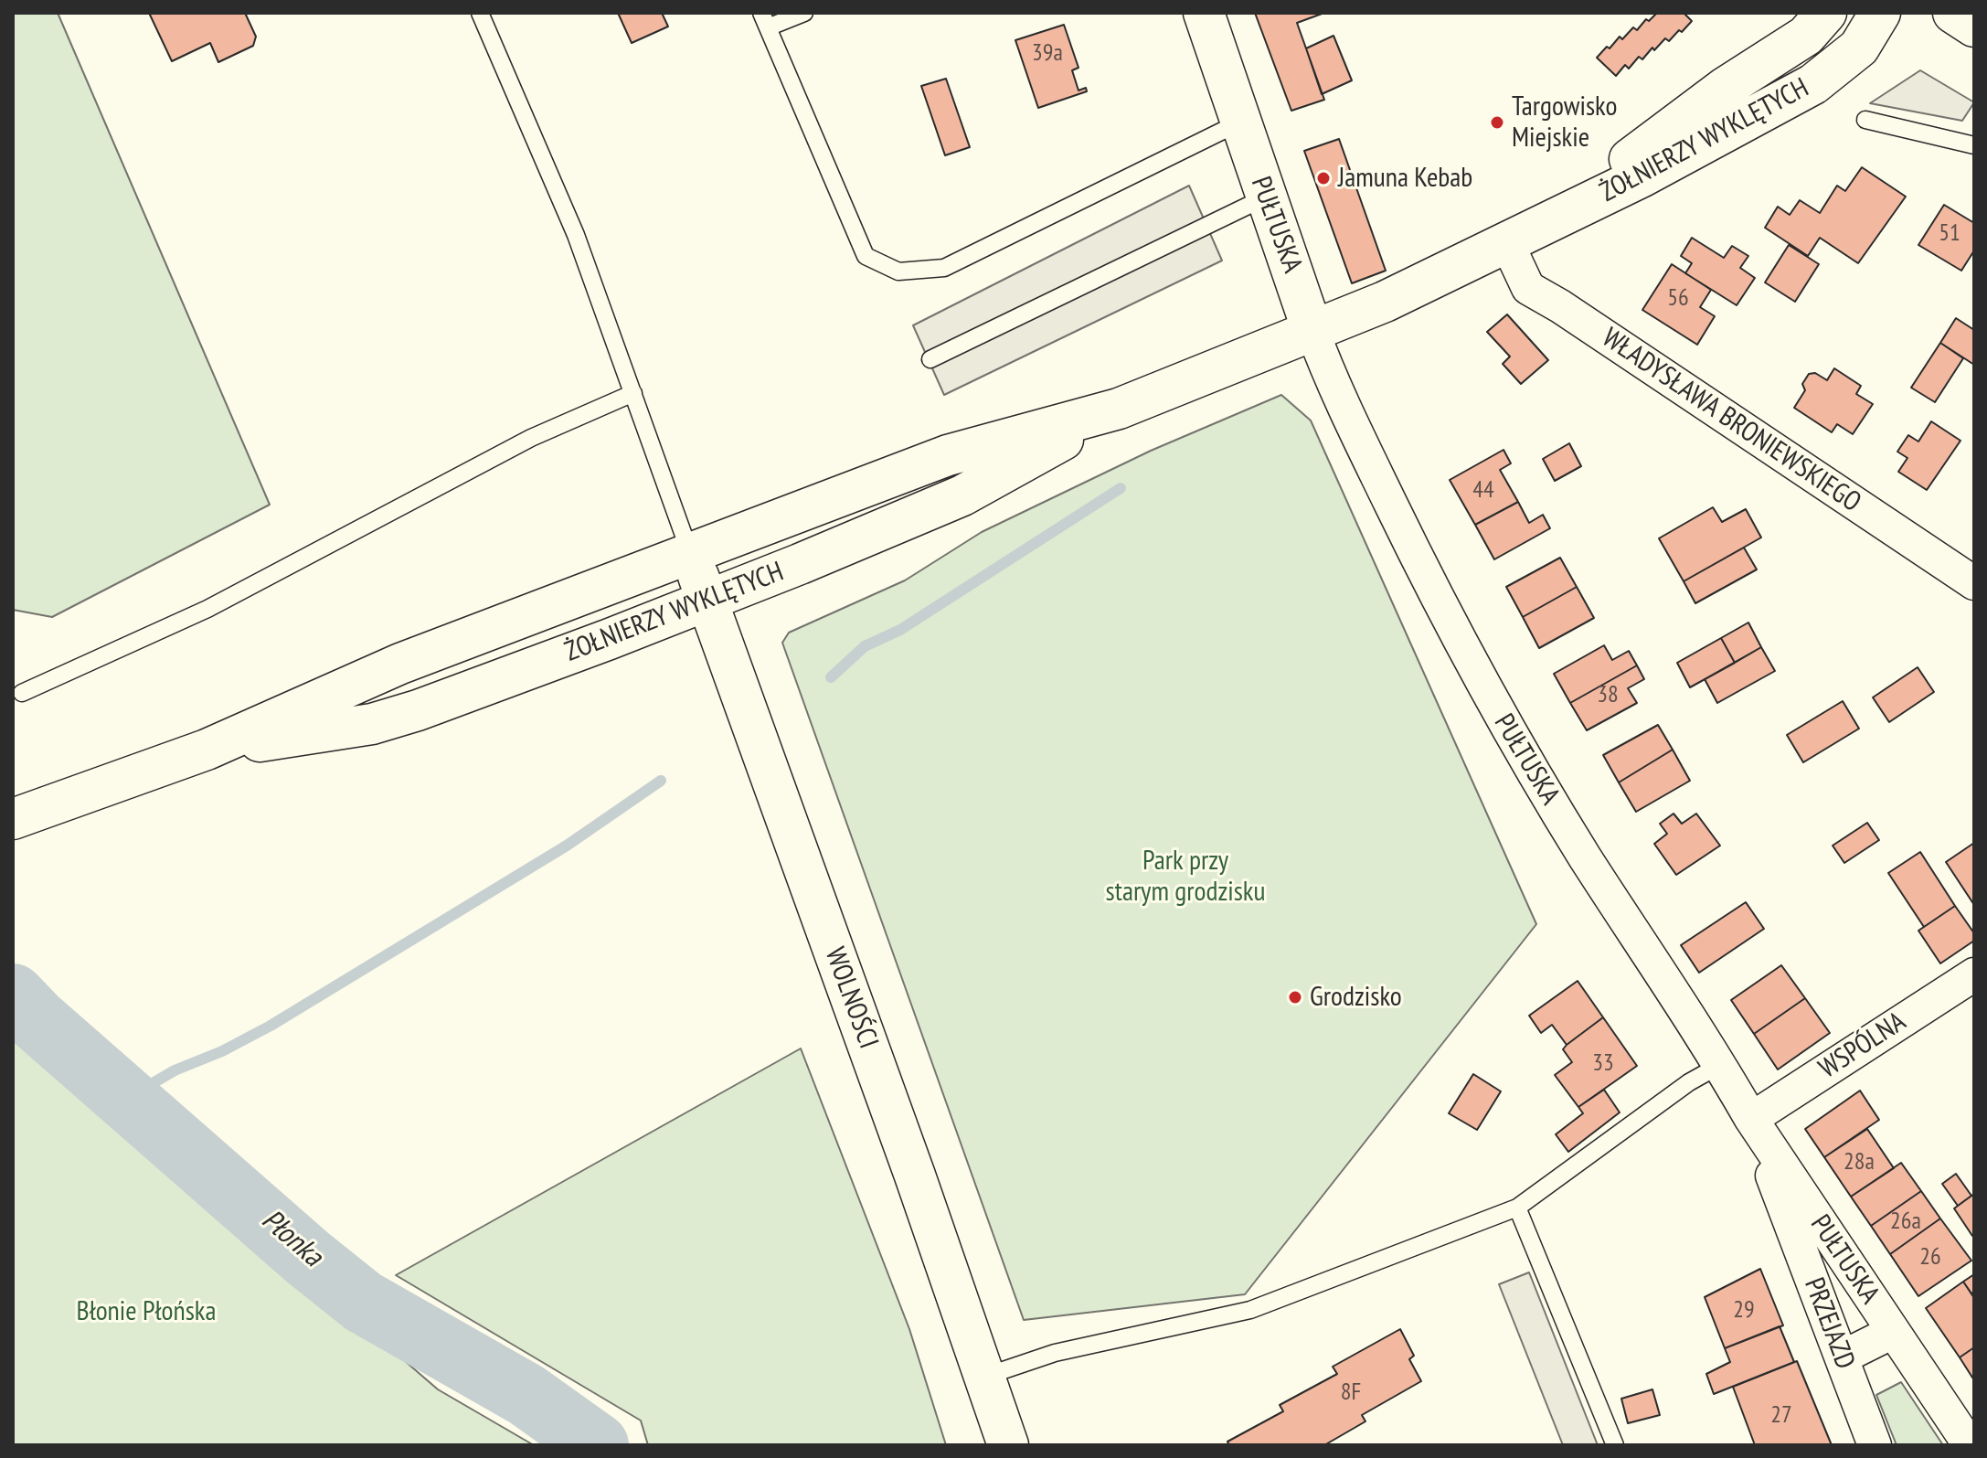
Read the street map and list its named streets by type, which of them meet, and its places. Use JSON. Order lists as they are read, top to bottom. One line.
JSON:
{"streets":{"street":["ŻOŁNIERZY WYKLĘTYCH","PUŁTUSKA","WŁADYSŁAWA BRONIEWSKIEGO","WOLNOŚCI","WSPÓLNA","PRZEJAZD"]},"crossings":[["ŻOŁNIERZY WYKLĘTYCH","PUŁTUSKA"],["ŻOŁNIERZY WYKLĘTYCH","WŁADYSŁAWA BRONIEWSKIEGO"],["ŻOŁNIERZY WYKLĘTYCH","WOLNOŚCI"],["PUŁTUSKA","WSPÓLNA"],["PUŁTUSKA","PRZEJAZD"],["WSPÓLNA","PRZEJAZD"]],"water":["Płonka"],"parks":["Park przy starym grodzisku","Błonie Płońska"],"places":["Targowisko Miejskie","Jamuna Kebab","Grodzisko"],"house_numbers":["39a","51","56","44","38","33","28a","26a","26","29","8F","27"]}
